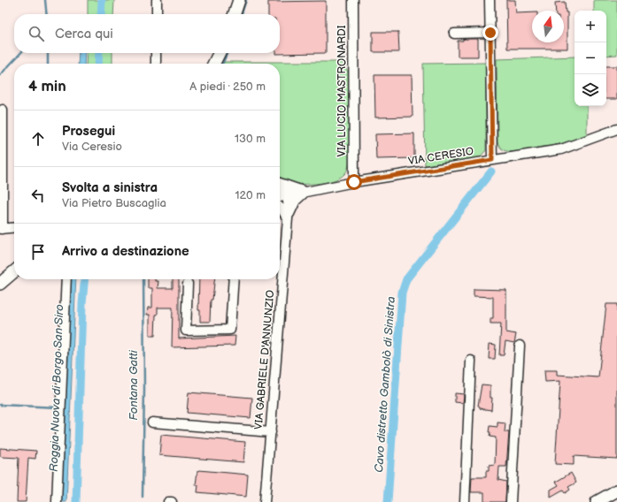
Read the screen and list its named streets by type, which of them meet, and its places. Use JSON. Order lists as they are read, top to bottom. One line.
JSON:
{"streets":{"street":["VIA LUCIO MASTRONARDI","VIA CERESIO","VIA GABRIELE D'ANNUNZIO"]},"crossings":[["VIA LUCIO MASTRONARDI","VIA CERESIO"],["VIA CERESIO","VIA GABRIELE D'ANNUNZIO"]],"water":["Cavo distretto Gambolò di Sinistra","Fontana Gatti","Roggia Nuova di Borgo San Siro"],"north":"top","page":{"map_buttons":["+","−"],"search":"Cerca qui","heading":["4 min","A piedi · 250 m"],"list":[["Prosegui","Via Ceresio","130 m"],["Svolta a sinistra","Via Pietro Buscaglia","120 m"],"Arrivo a destinazione"]}}
